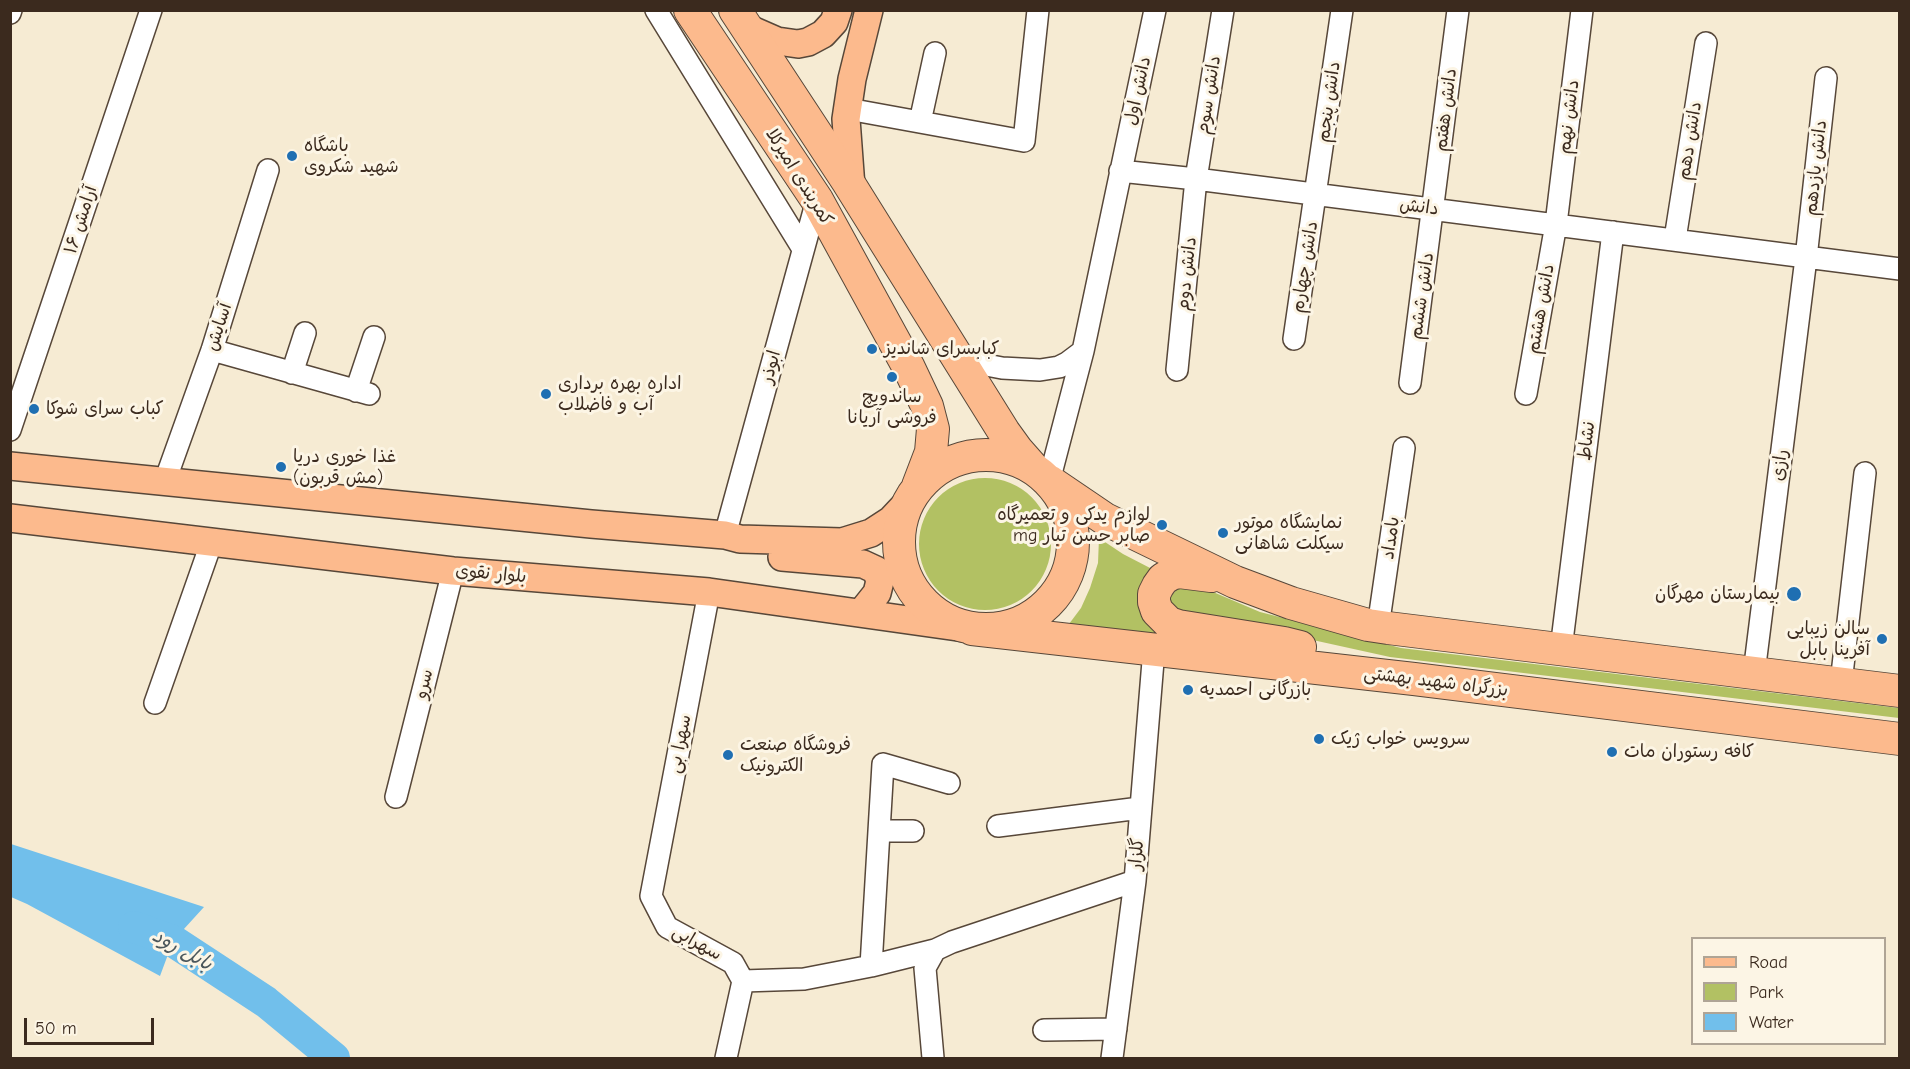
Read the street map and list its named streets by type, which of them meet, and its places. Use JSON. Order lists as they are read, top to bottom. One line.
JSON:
{"streets":{"highway":["کمربندی امیرکلا","بزرگراه شهید بهشتی"],"main road":["بلوار نقوی"],"street":["دانش اول","دانش سوم","دانش پنجم","دانش هفتم","دانش نهم","دانش دهم","دانش یازدهم","دانش","آرامش ۱۶","دانش چهارم","دانش دوم","دانش ششم","دانش هشتم","آسایش","ابوذر","نشاط","رازی","بامداد","سرو","سهرا بی","گلزار","سهرابی"]},"crossings":[["دانش اول","دانش"],["دانش سوم","دانش"],["دانش سوم","دانش دوم"],["دانش پنجم","دانش"],["دانش پنجم","دانش چهارم"],["دانش هفتم","دانش"],["دانش هفتم","دانش ششم"],["دانش نهم","دانش"],["دانش نهم","دانش هشتم"],["دانش دهم","دانش"],["دانش یازدهم","دانش"],["دانش یازدهم","رازی"],["کمربندی امیرکلا","ابوذر"],["کمربندی امیرکلا","بلوار نقوی"],["کمربندی امیرکلا","بزرگراه شهید بهشتی"],["دانش","دانش چهارم"],["دانش","دانش دوم"],["دانش","دانش ششم"],["دانش","دانش هشتم"],["دانش","نشاط"],["دانش","رازی"],["بلوار نقوی","بزرگراه شهید بهشتی"],["بلوار نقوی","سرو"],["بلوار نقوی","سهرا بی"],["بزرگراه شهید بهشتی","گلزار"],["سهرا بی","سهرابی"]],"water":["بابل رود"],"places":["باشگاه شهید شکروی","کبابسرای شاندیز","ساندویچ فروشی آریانا","اداره بهره برداری آب و فاضلاب","کباب سرای شوکا","غذا خوری دریا (مش قربون)","لوازم یدکی و تعمیرگاه mg صابر حسن تبار","نمایشگاه موتور سیکلت شاهانی","بیمارستان مهرگان","سالن زیبایی آفرینا بابل","بازرگانی احمدیه","سرویس خواب ژیک","کافه رستوران مات","فروشگاه صنعت الکترونیک"],"legend":["Road","Park","Water"],"scale_bar":"50 m"}
